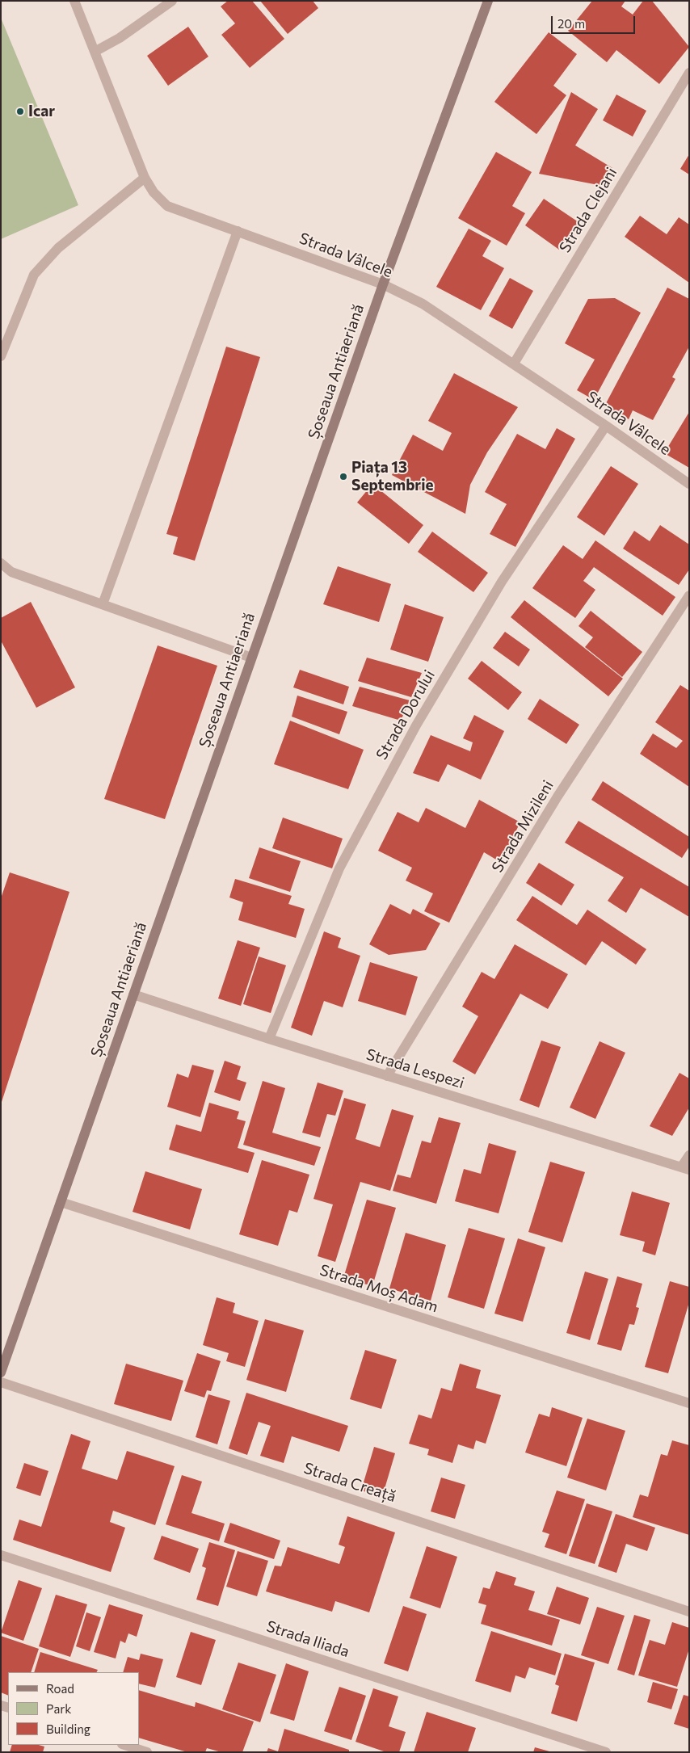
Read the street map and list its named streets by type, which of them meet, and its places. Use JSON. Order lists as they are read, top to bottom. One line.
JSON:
{"streets":{"main road":["Șoseaua Antiaeriană"],"street":["Strada Clejani","Strada Vâlcele","Strada Dorului","Strada Mizileni","Strada Lespezi","Strada Moș Adam","Strada Creață","Strada Iliada"]},"crossings":[["Strada Clejani","Strada Vâlcele"],["Strada Vâlcele","Șoseaua Antiaeriană"],["Strada Vâlcele","Strada Dorului"],["Șoseaua Antiaeriană","Strada Lespezi"],["Șoseaua Antiaeriană","Strada Moș Adam"],["Strada Dorului","Strada Lespezi"],["Strada Mizileni","Strada Lespezi"]],"places":["Icar","Piața 13 Septembrie"],"legend":["Road","Park","Building"],"scale_bar":"20 m"}
